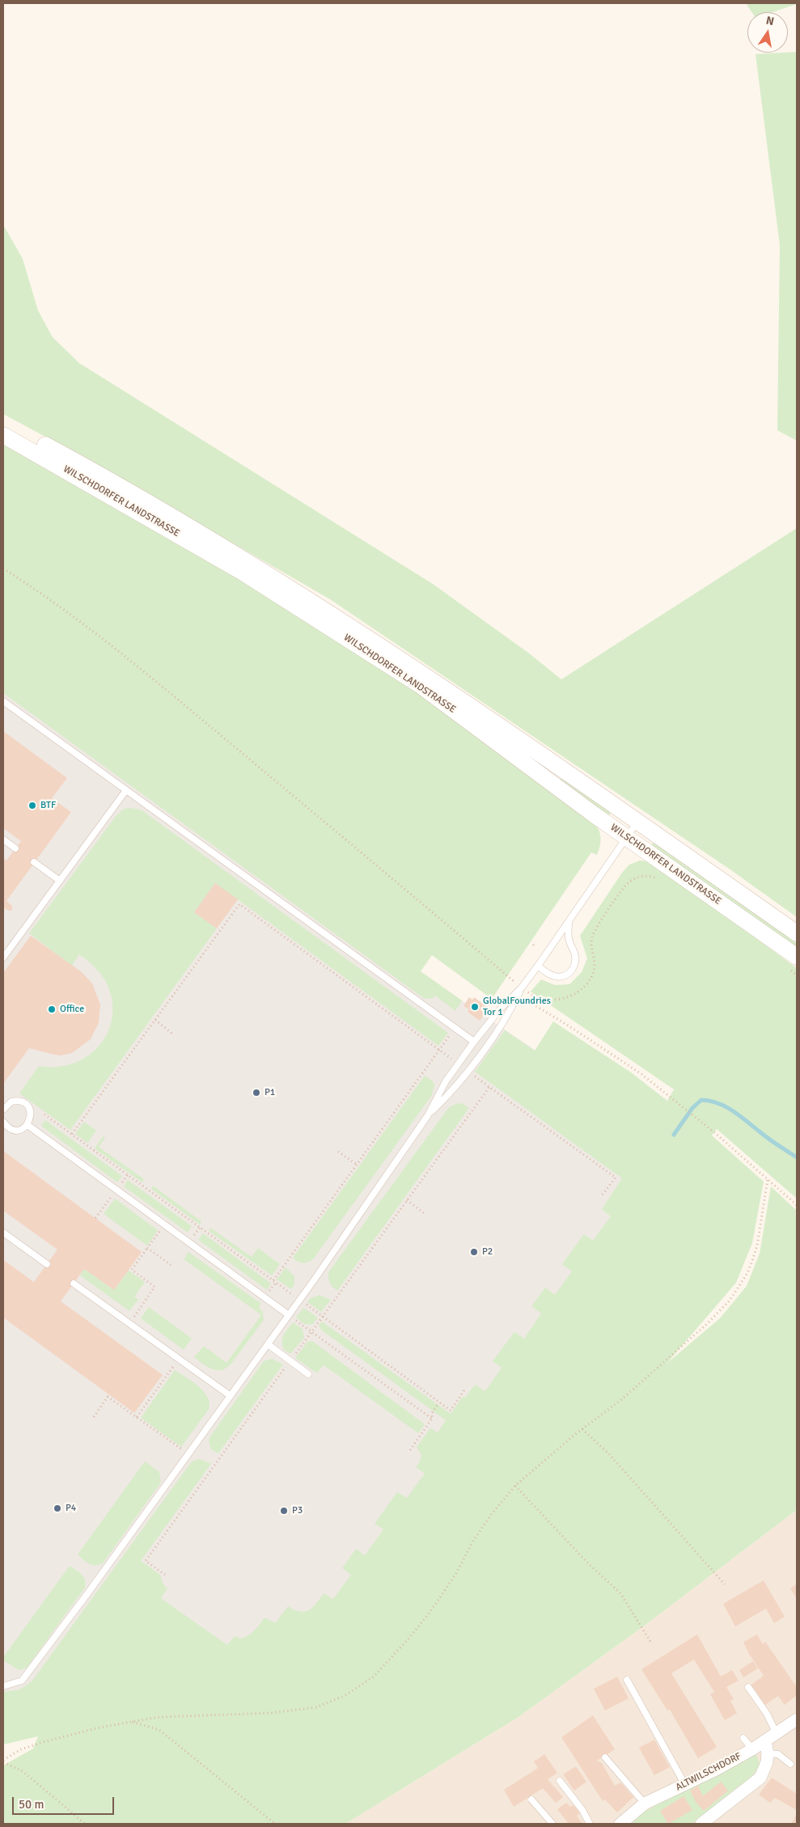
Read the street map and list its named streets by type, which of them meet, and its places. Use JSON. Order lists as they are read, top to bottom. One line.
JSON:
{"streets":{"main road":["WILSCHDORFER LANDSTRASSE"],"street":["ALTWILSCHDORF"]},"places":["BTF","GlobalFoundries Tor 1","Office","P1","P2","P4","P3"],"scale_bar":"50 m","north":"top"}
